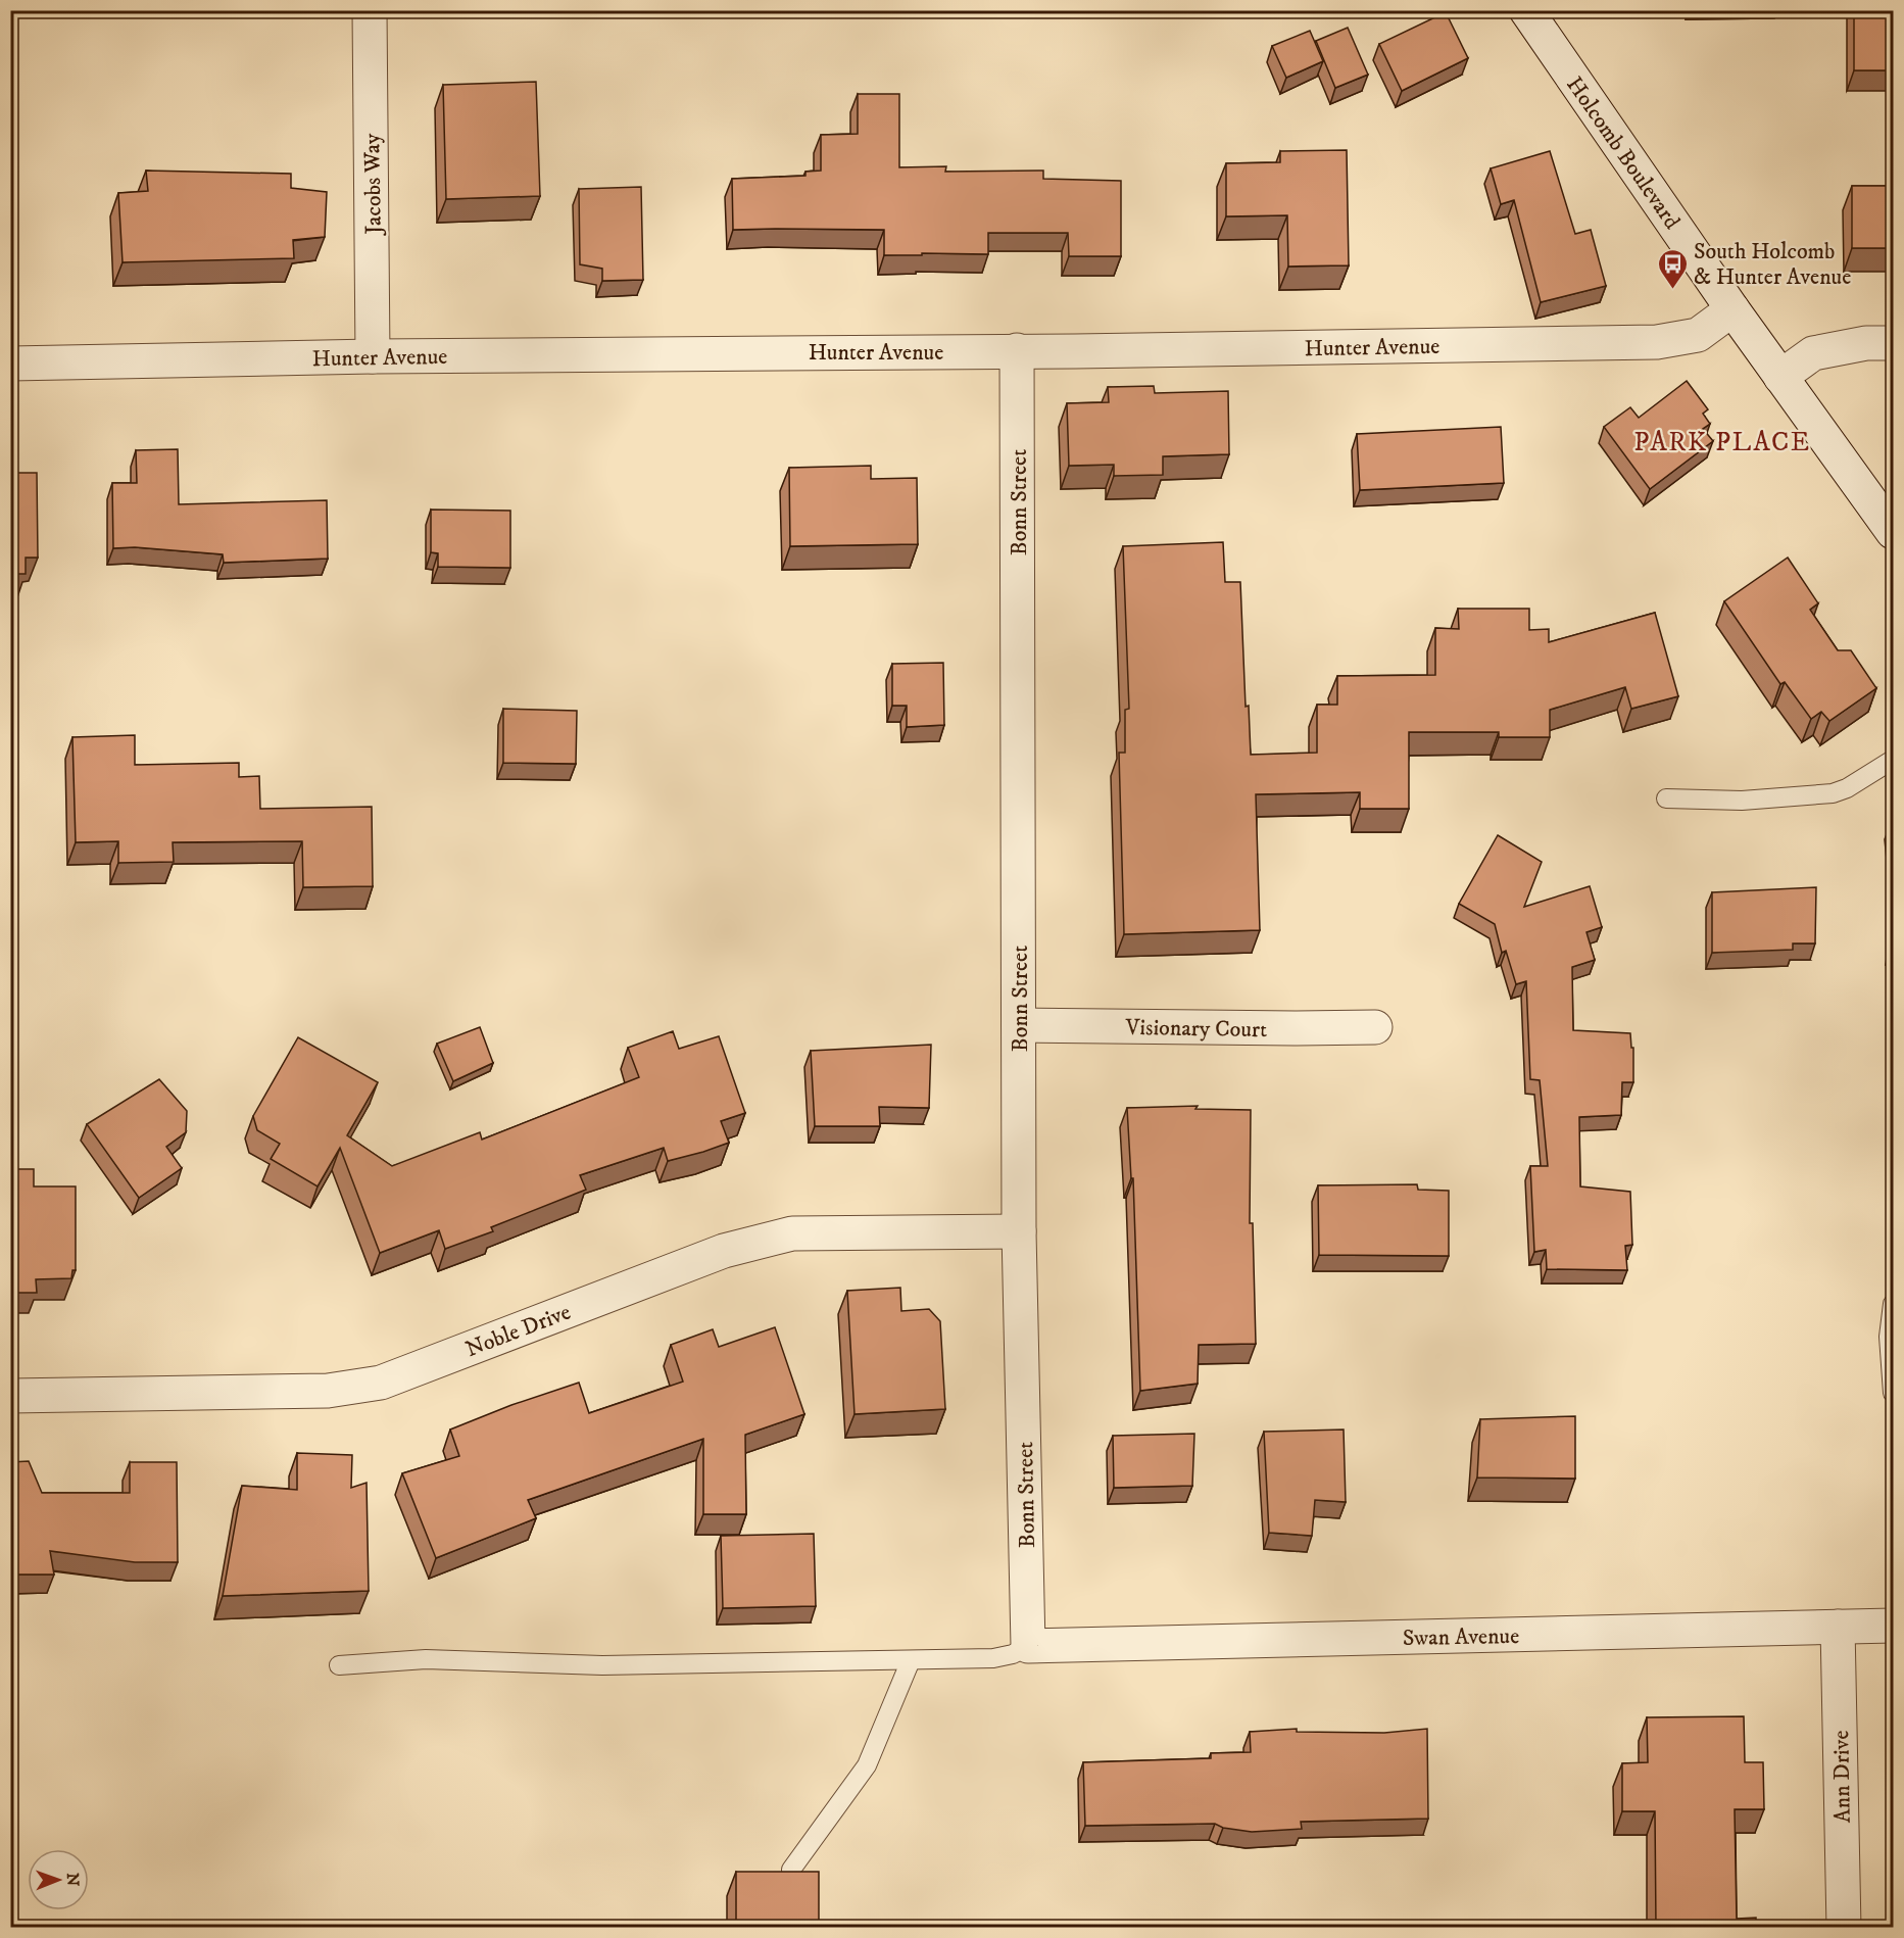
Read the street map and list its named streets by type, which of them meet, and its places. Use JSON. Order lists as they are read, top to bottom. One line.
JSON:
{"streets":{"street":["Holcomb Boulevard","Jacobs Way","Hunter Avenue","Bonn Street","Visionary Court","Noble Drive","Swan Avenue","Ann Drive"]},"crossings":[["Holcomb Boulevard","Hunter Avenue"],["Jacobs Way","Hunter Avenue"],["Hunter Avenue","Bonn Street"],["Bonn Street","Visionary Court"],["Bonn Street","Noble Drive"],["Bonn Street","Swan Avenue"],["Swan Avenue","Ann Drive"]],"districts":["PARK PLACE"],"places":{"bus stop":["South Holcomb & Hunter Avenue"]},"north":"right"}
